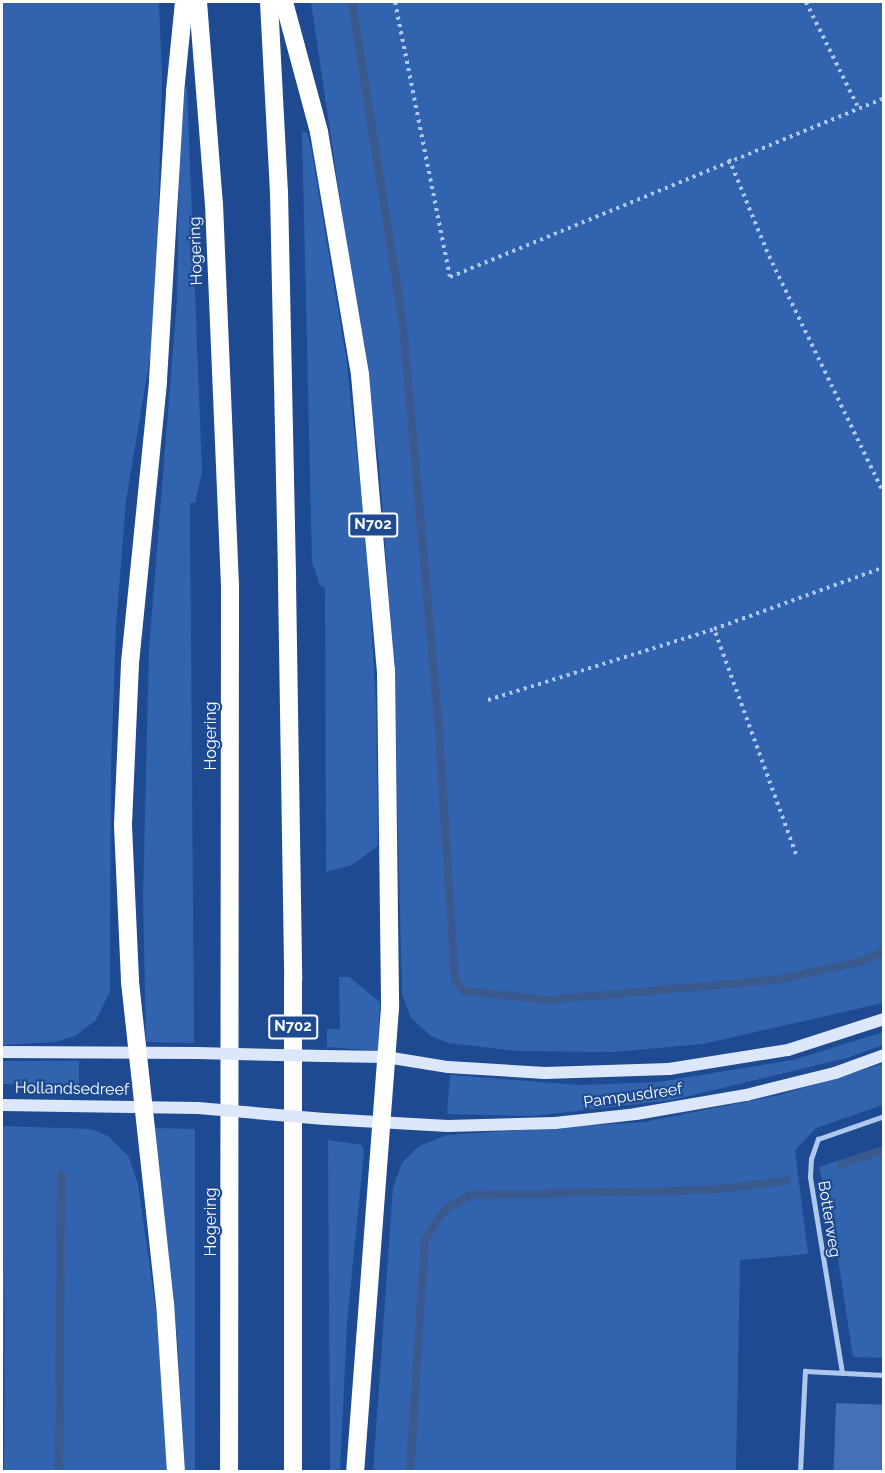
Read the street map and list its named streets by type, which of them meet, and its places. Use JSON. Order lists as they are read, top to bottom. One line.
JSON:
{"streets":{"highway":["Hogering","N702"],"main road":["Hollandsedreef","Pampusdreef"],"lane":["Botterweg"]},"crossings":[["N702","Pampusdreef"],["Hollandsedreef","Pampusdreef"]]}
